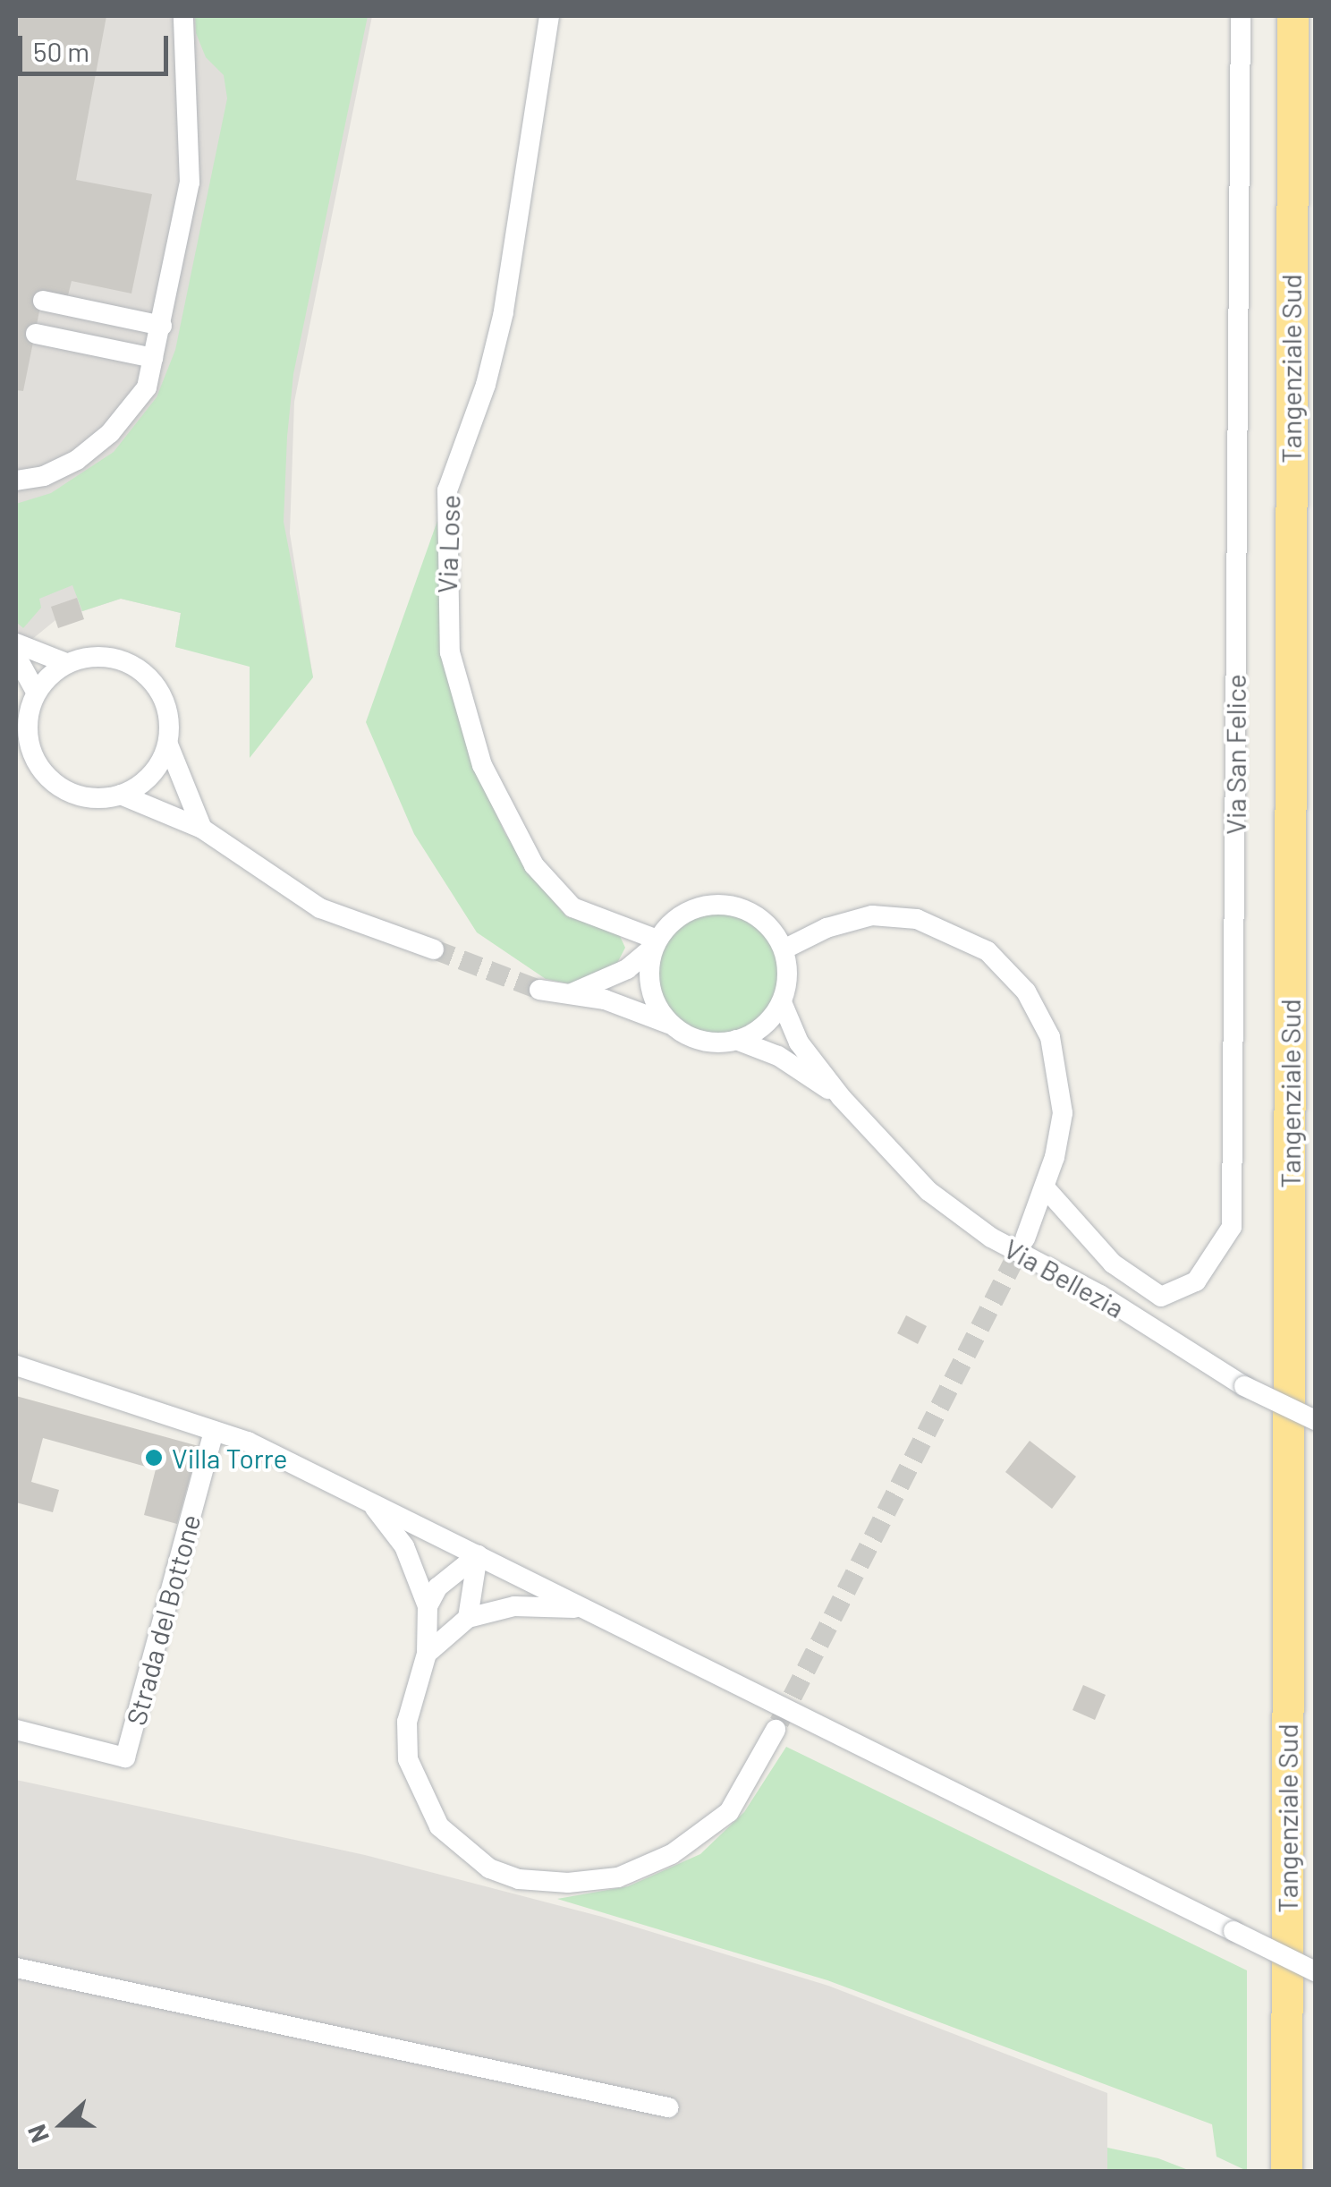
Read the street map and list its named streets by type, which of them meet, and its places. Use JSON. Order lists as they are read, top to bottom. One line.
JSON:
{"streets":{"highway":["Tangenziale Sud"],"street":["Via Lose","Via San Felice","Via Bellezia","Strada del Bottone"]},"crossings":[["Via Lose","Via Bellezia"]],"places":["Villa Torre"],"scale_bar":"50 m","north":"left"}
